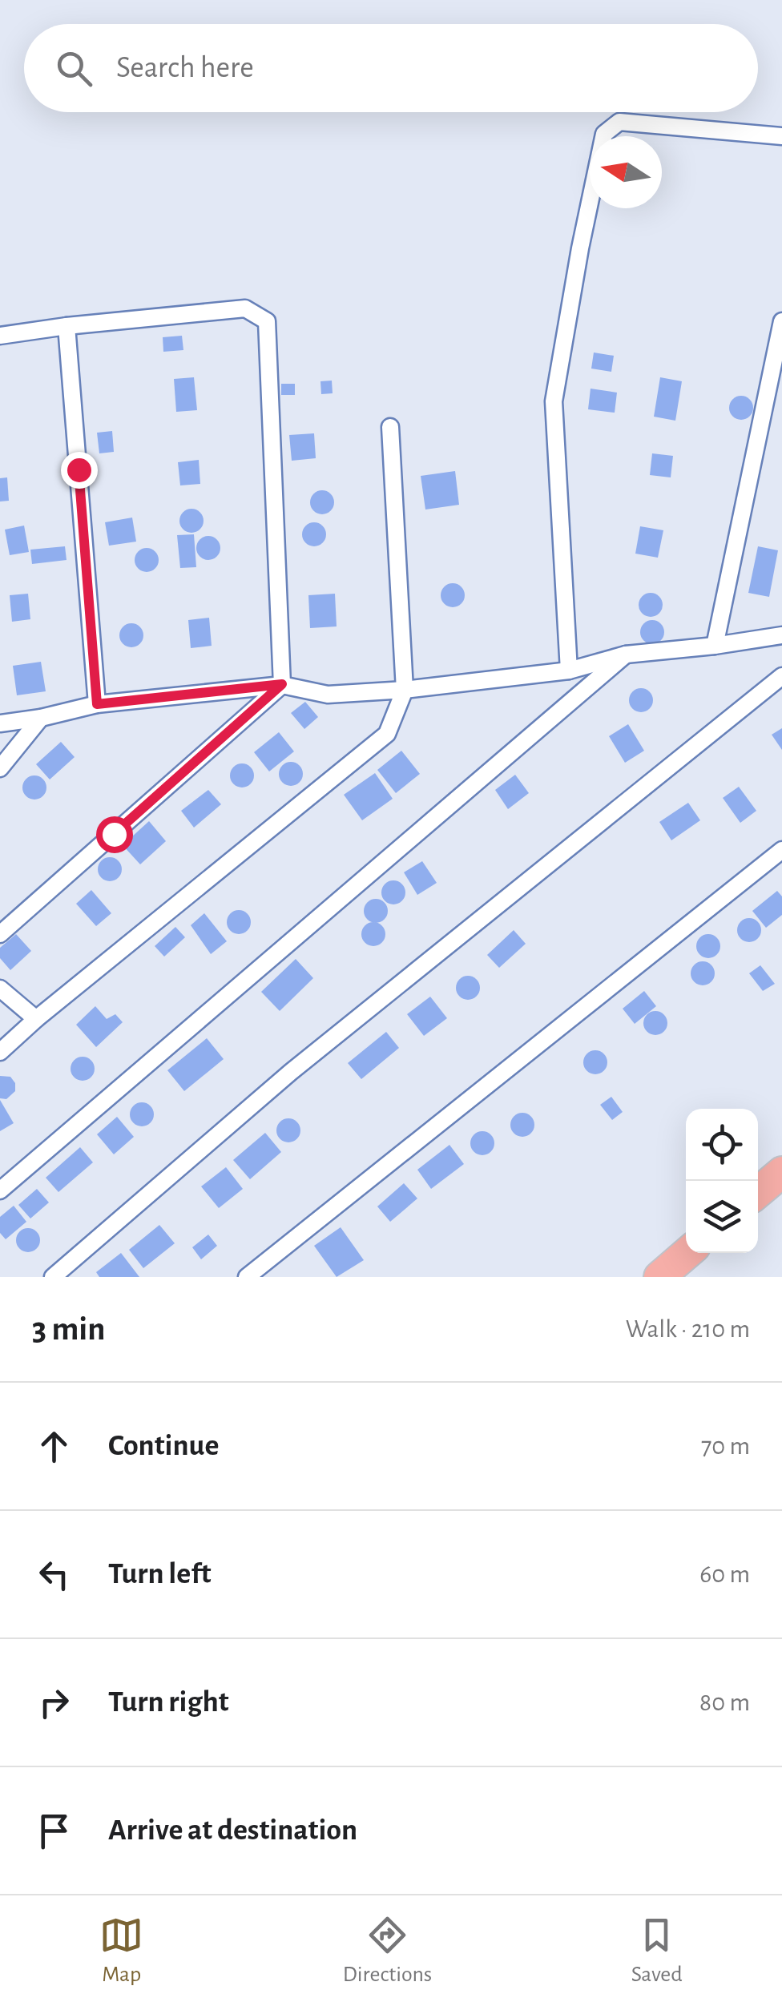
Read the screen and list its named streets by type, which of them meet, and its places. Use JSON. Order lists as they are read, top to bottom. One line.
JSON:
{"north":"left","page":{"search":"Search here","heading":["3 min","Walk · 210 m"],"list":[["Continue","70 m"],["Turn left","60 m"],["Turn right","80 m"],"Arrive at destination"],"nav":["Map","Directions","Saved"]}}
